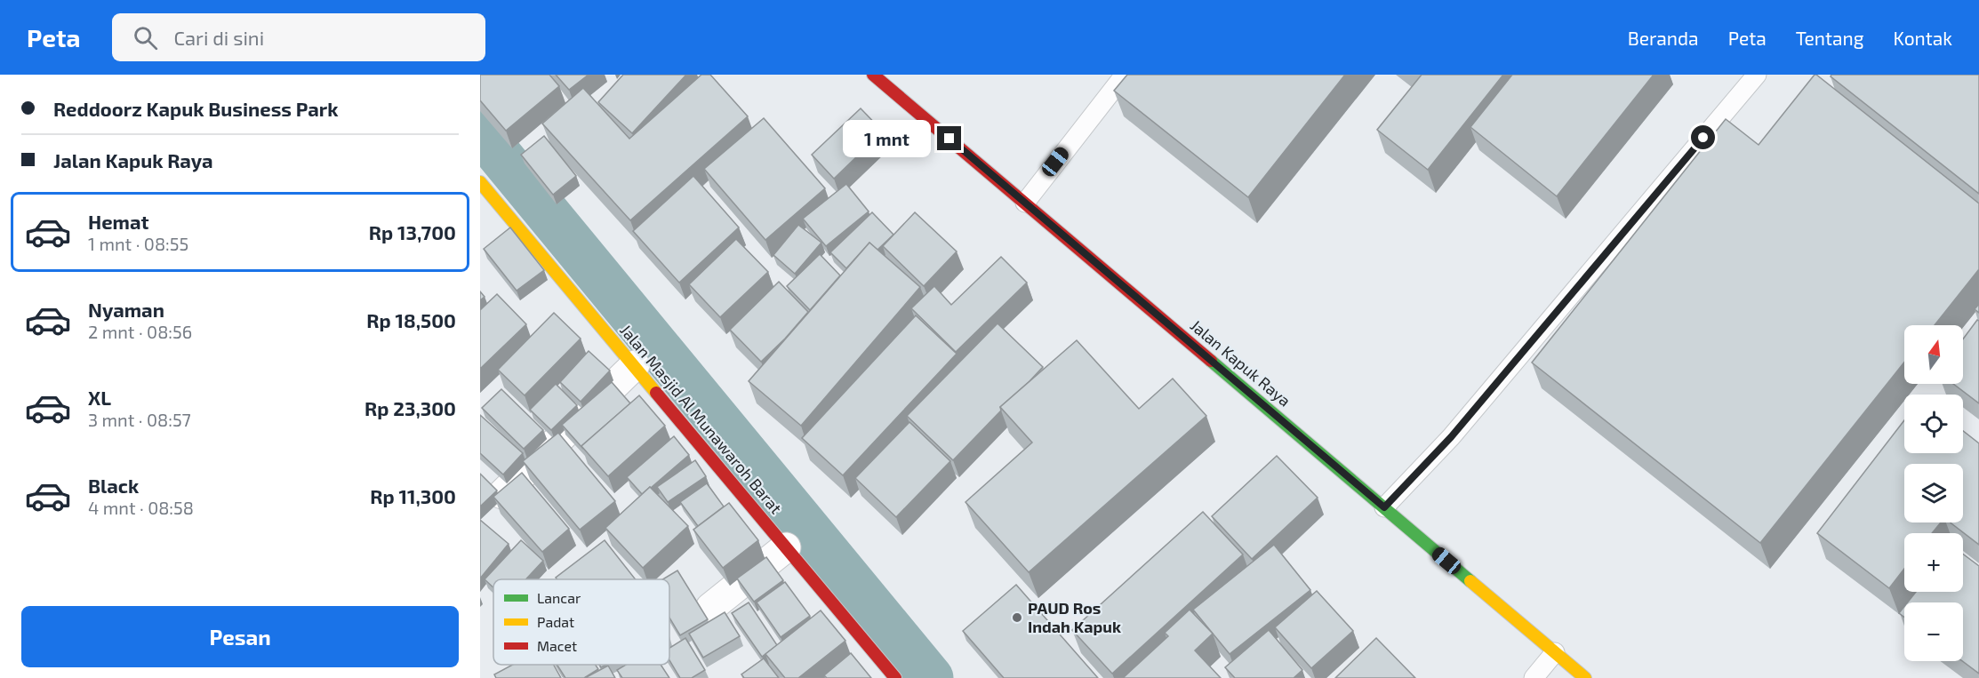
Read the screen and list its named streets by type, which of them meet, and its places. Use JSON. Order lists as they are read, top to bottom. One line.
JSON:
{"streets":{"main road":["Jalan Kapuk Raya","Jalan Masjid Al Munawaroh Barat"]},"places":["PAUD Ros Indah Kapuk"],"legend":["Lancar","Padat","Macet"],"north":"top","page":{"header":"Peta","search":"Cari di sini","nav":["Beranda","Peta","Tentang","Kontak"],"banner":["Reddoorz Kapuk Business Park","Jalan Kapuk Raya"],"bubble":"1 mnt","list":[{"name":"Hemat","note":"1 mnt · 08:55","value":"Rp 13,700"},{"name":"Nyaman","note":"2 mnt · 08:56","value":"Rp 18,500"},{"name":"XL","note":"3 mnt · 08:57","value":"Rp 23,300"},{"name":"Black","note":"4 mnt · 08:58","value":"Rp 11,300"}],"map_buttons":["+","−"],"buttons":"Pesan"}}
